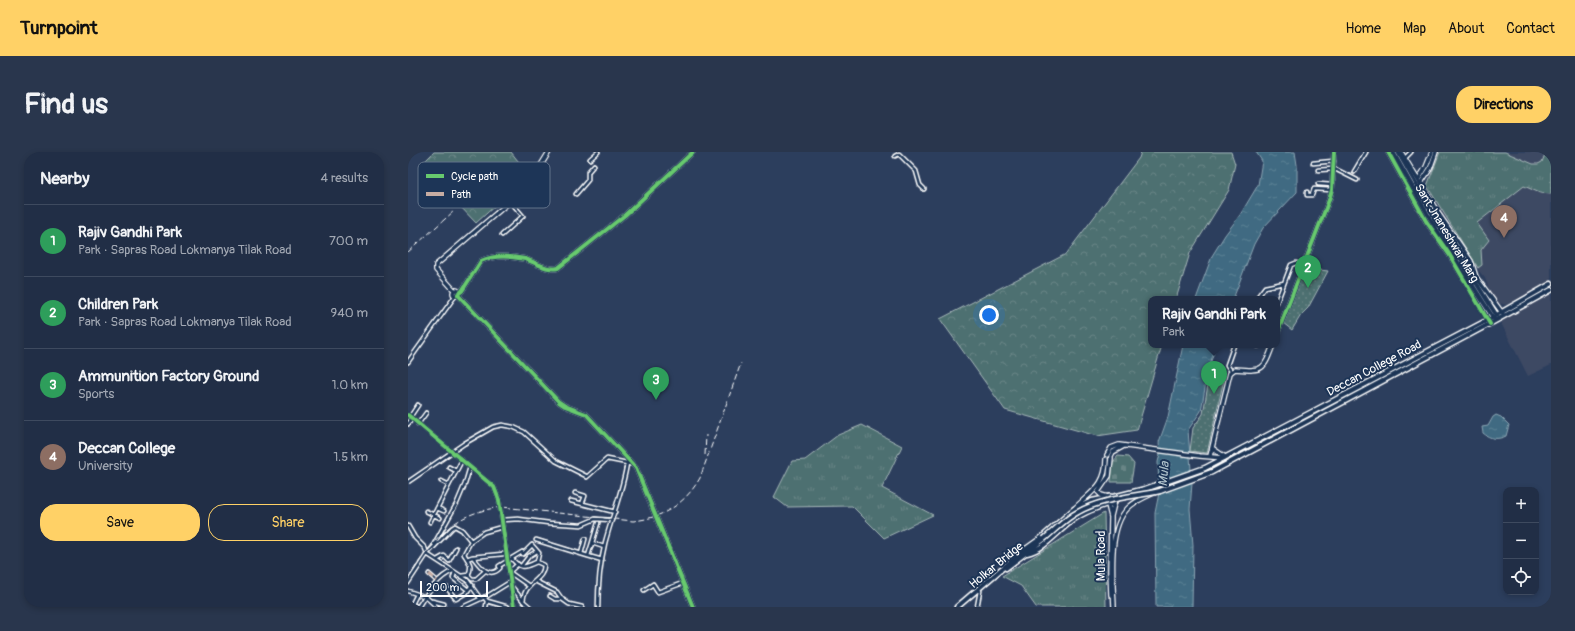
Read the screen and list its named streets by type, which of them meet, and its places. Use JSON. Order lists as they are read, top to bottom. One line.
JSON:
{"streets":{"main road":["Deccan College Road","Holkar Bridge"],"street":["Sant Jnaneshwar Marg","Mula Road"]},"crossings":[["Sant Jnaneshwar Marg","Deccan College Road"],["Deccan College Road","Holkar Bridge"]],"water":["Mula"],"legend":["Cycle path","Path"],"scale_bar":"200 m","page":{"header":"Turnpoint","nav":["Home","Map","About","Contact"],"buttons":["Directions",["Save","Share"]],"title":"Find us","heading":["Nearby","4 results"],"list":[{"mark":"1","name":"Rajiv Gandhi Park","note":"Park · Sapras Road Lokmanya Tilak Road","value":"700 m"},{"mark":"2","name":"Children Park","note":"Park · Sapras Road Lokmanya Tilak Road","value":"940 m"},{"mark":"3","name":"Ammunition Factory Ground","note":"Sports","value":"1.0 km"},{"mark":"4","name":"Deccan College","note":"University","value":"1.5 km"}],"pins":["4","2","1","3"],"popup":["Rajiv Gandhi Park","Park"],"map_buttons":["+","−"],"scale":"200 m"}}
